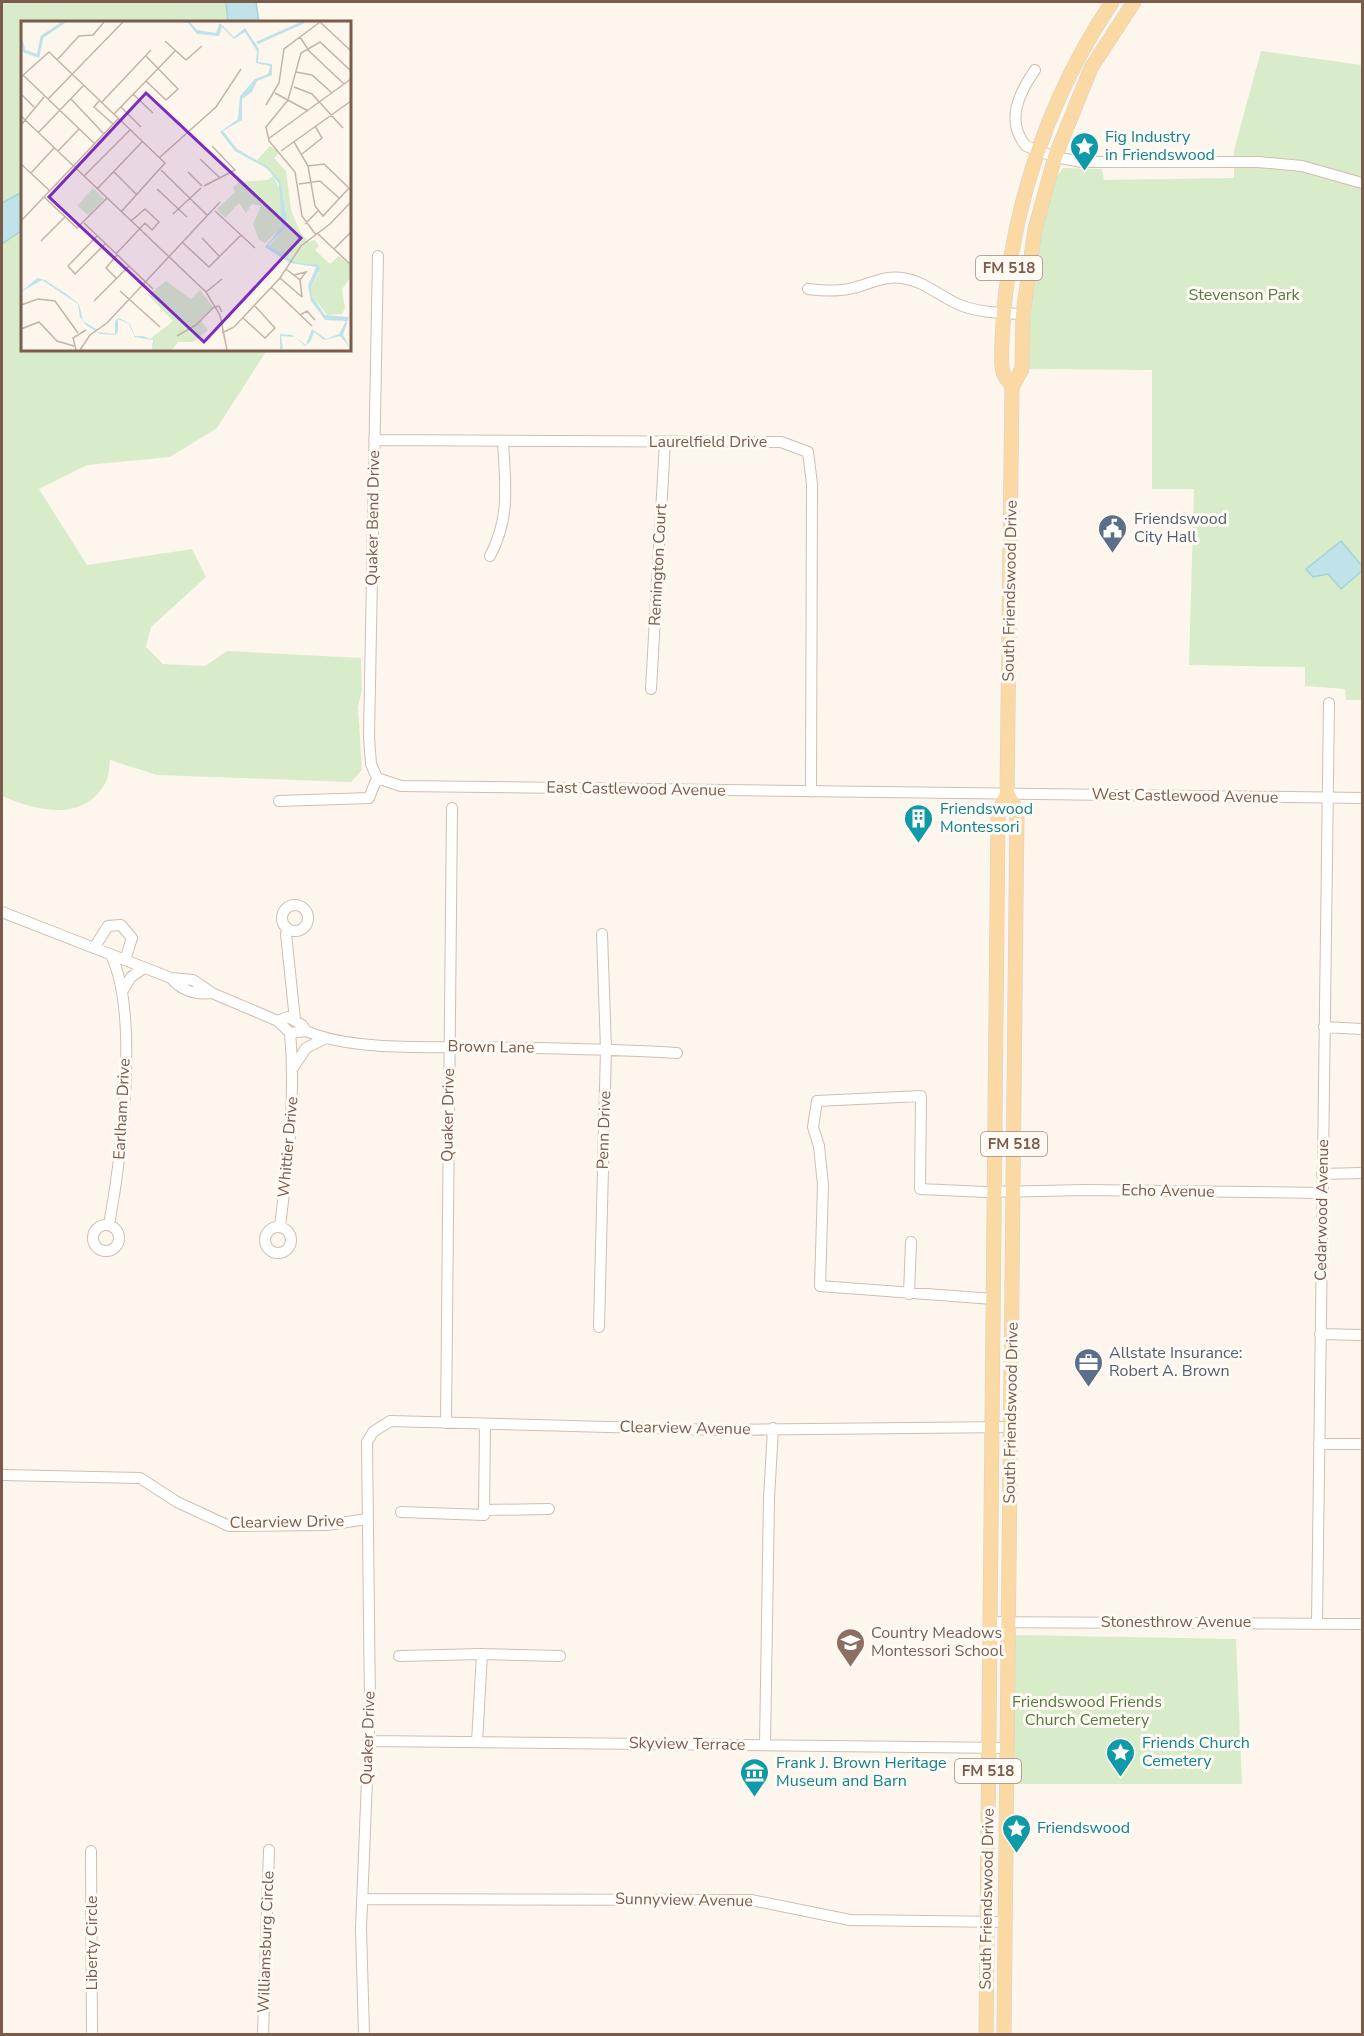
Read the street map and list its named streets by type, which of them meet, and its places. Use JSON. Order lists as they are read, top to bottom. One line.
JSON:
{"streets":{"main road":["FM 518","South Friendswood Drive"],"street":["Laurelfield Drive","Quaker Bend Drive","Remington Court","East Castlewood Avenue","West Castlewood Avenue","Brown Lane","Earlham Drive","Quaker Drive","Penn Drive","Whittier Drive","Echo Avenue","Cedarwood Avenue","Clearview Avenue","Clearview Drive","Stonesthrow Avenue","Skyview Terrace","Sunnyview Avenue","Williamsburg Circle","Liberty Circle"]},"crossings":[["Laurelfield Drive","Quaker Bend Drive"],["Laurelfield Drive","Remington Court"],["Laurelfield Drive","East Castlewood Avenue"],["Quaker Bend Drive","East Castlewood Avenue"],["South Friendswood Drive","East Castlewood Avenue"],["South Friendswood Drive","West Castlewood Avenue"],["South Friendswood Drive","Echo Avenue"],["South Friendswood Drive","Clearview Avenue"],["South Friendswood Drive","Stonesthrow Avenue"],["South Friendswood Drive","Skyview Terrace"],["South Friendswood Drive","Sunnyview Avenue"],["East Castlewood Avenue","West Castlewood Avenue"],["West Castlewood Avenue","Cedarwood Avenue"],["Brown Lane","Quaker Drive"],["Brown Lane","Penn Drive"],["Quaker Drive","Clearview Avenue"],["Quaker Drive","Clearview Drive"],["Quaker Drive","Skyview Terrace"],["Quaker Drive","Sunnyview Avenue"],["Echo Avenue","Cedarwood Avenue"],["Cedarwood Avenue","Stonesthrow Avenue"]],"parks":["Stevenson Park","Friendswood Friends Church Cemetery"],"places":{"place":["Fig Industry in Friendswood","Friends Church Cemetery","Friendswood"],"public building":["Friendswood City Hall"],"building":["Friendswood Montessori"],"office":["Allstate Insurance: Robert A. Brown"],"school or university":["Country Meadows Montessori School"],"museum":["Frank J. Brown Heritage Museum and Barn"]}}
